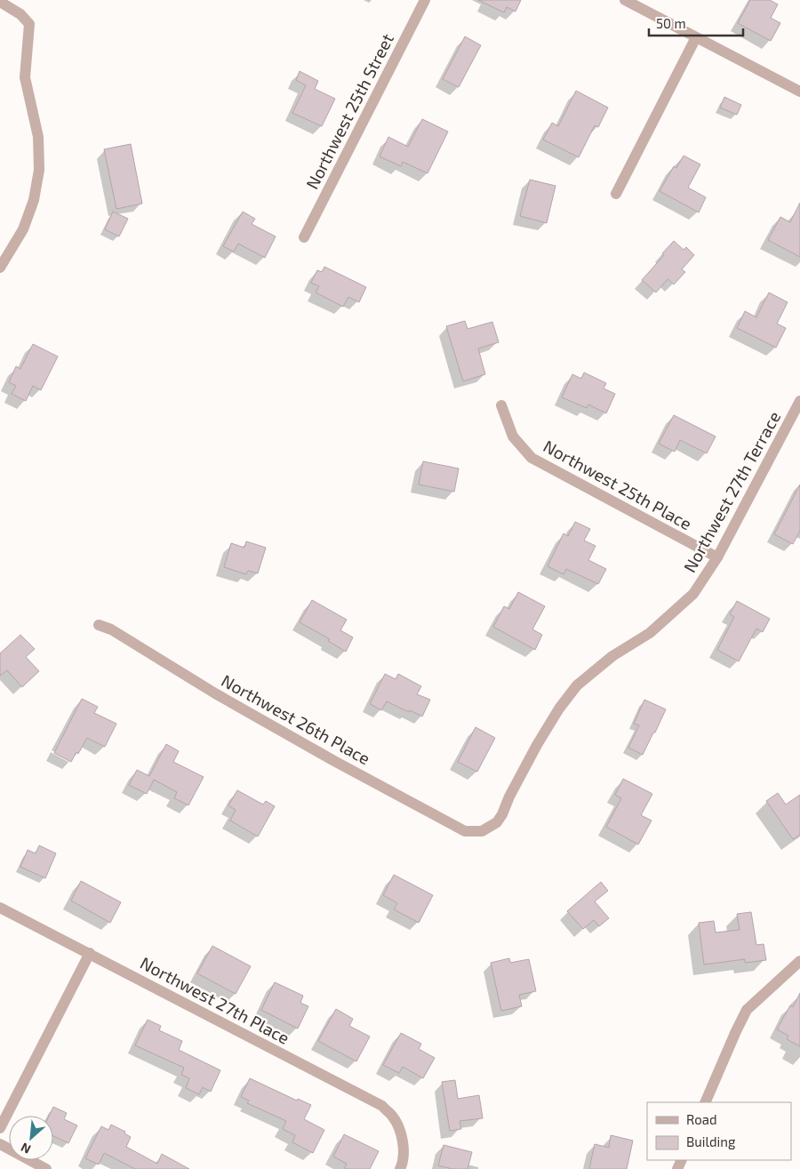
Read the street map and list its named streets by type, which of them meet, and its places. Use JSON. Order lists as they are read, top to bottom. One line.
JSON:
{"streets":{"street":["Northwest 25th Street","Northwest 25th Place","Northwest 27th Terrace","Northwest 26th Place","Northwest 27th Place"]},"crossings":[["Northwest 25th Place","Northwest 27th Terrace"],["Northwest 27th Terrace","Northwest 26th Place"]],"legend":["Road","Building"],"scale_bar":"50 m","north":"bottom left"}
